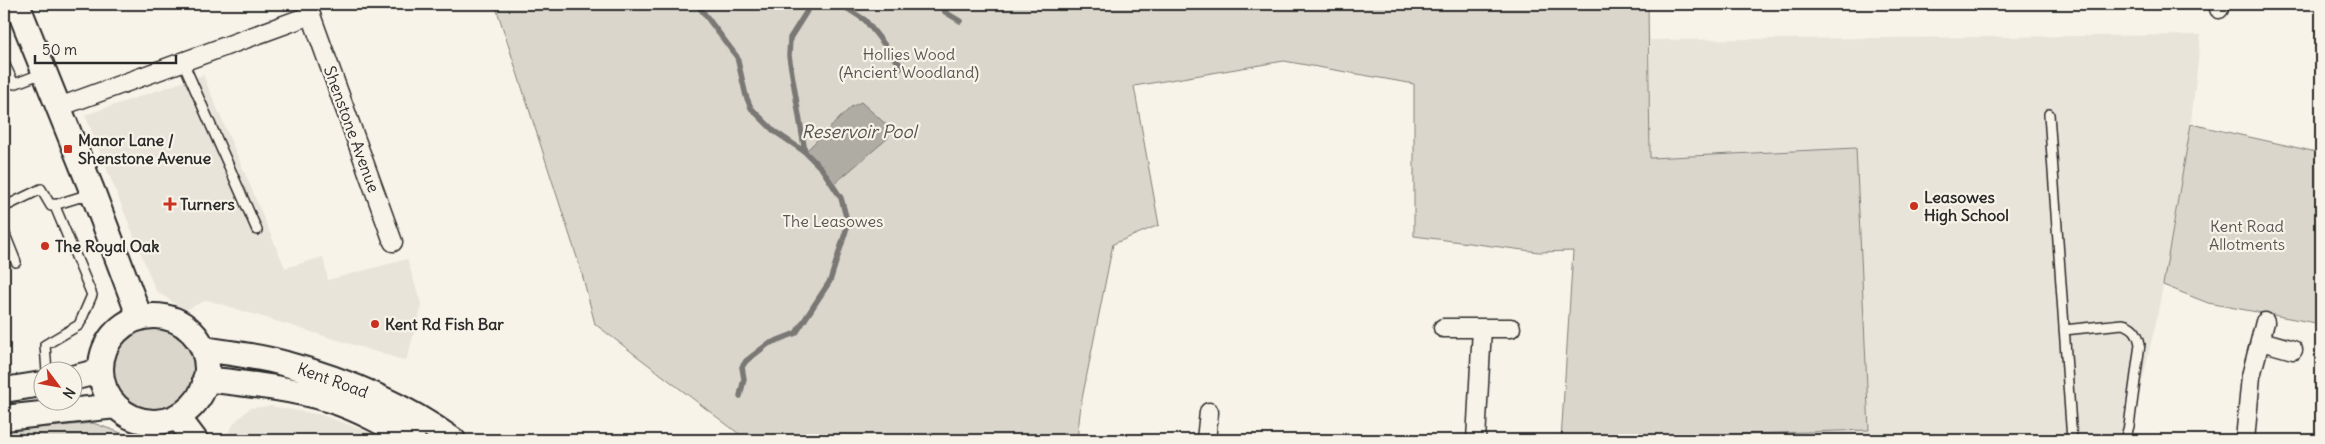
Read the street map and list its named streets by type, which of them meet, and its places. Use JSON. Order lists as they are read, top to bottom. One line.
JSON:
{"streets":{"main road":["Kent Road"],"street":["Shenstone Avenue"]},"water":["Reservoir Pool"],"parks":["Hollies Wood (Ancient Woodland)","The Leasowes","Kent Road Allotments"],"places":{"transit":["Manor Lane / Shenstone Avenue"],"health":["Turners"],"other":["Leasowes High School","The Royal Oak","Kent Rd Fish Bar"]},"scale_bar":"50 m","north":"bottom right"}
